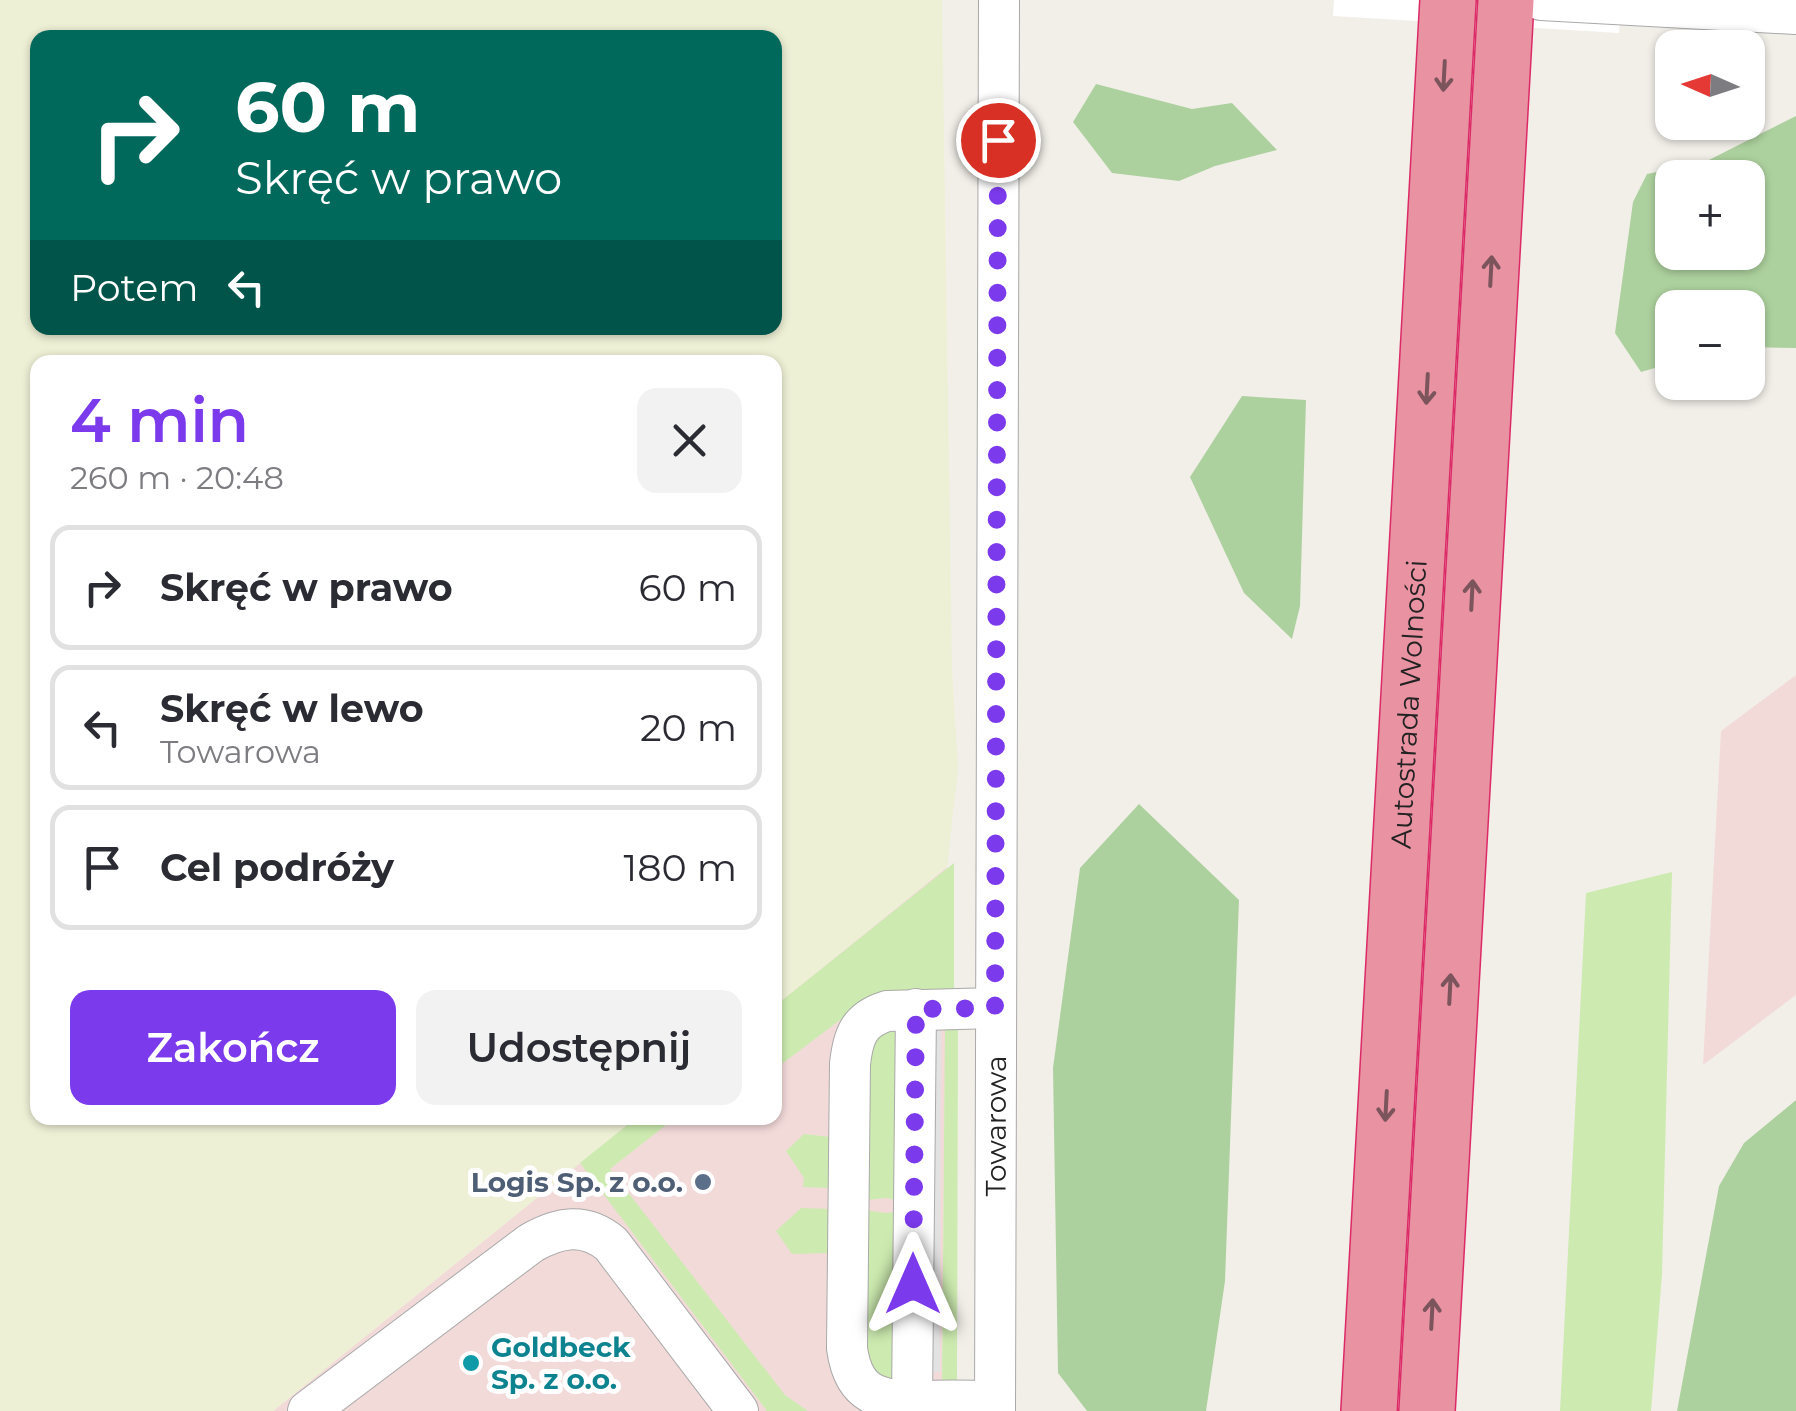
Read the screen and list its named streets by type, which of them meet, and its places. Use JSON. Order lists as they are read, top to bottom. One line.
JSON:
{"streets":{"highway":["Autostrada Wolności"],"street":["Towarowa"]},"places":["Logis Sp. z o.o.","Goldbeck Sp. z o.o."],"north":"left","page":{"map_buttons":["+","−"],"turn":["60 m","Skręć w prawo"],"then":"Potem","heading":["4 min","260 m · 20:48"],"list":[{"name":"Skręć w prawo","value":"60 m"},{"name":"Skręć w lewo","note":"Towarowa","value":"20 m"},{"name":"Cel podróży","value":"180 m"}],"buttons":["Zakończ","Udostępnij"]}}
